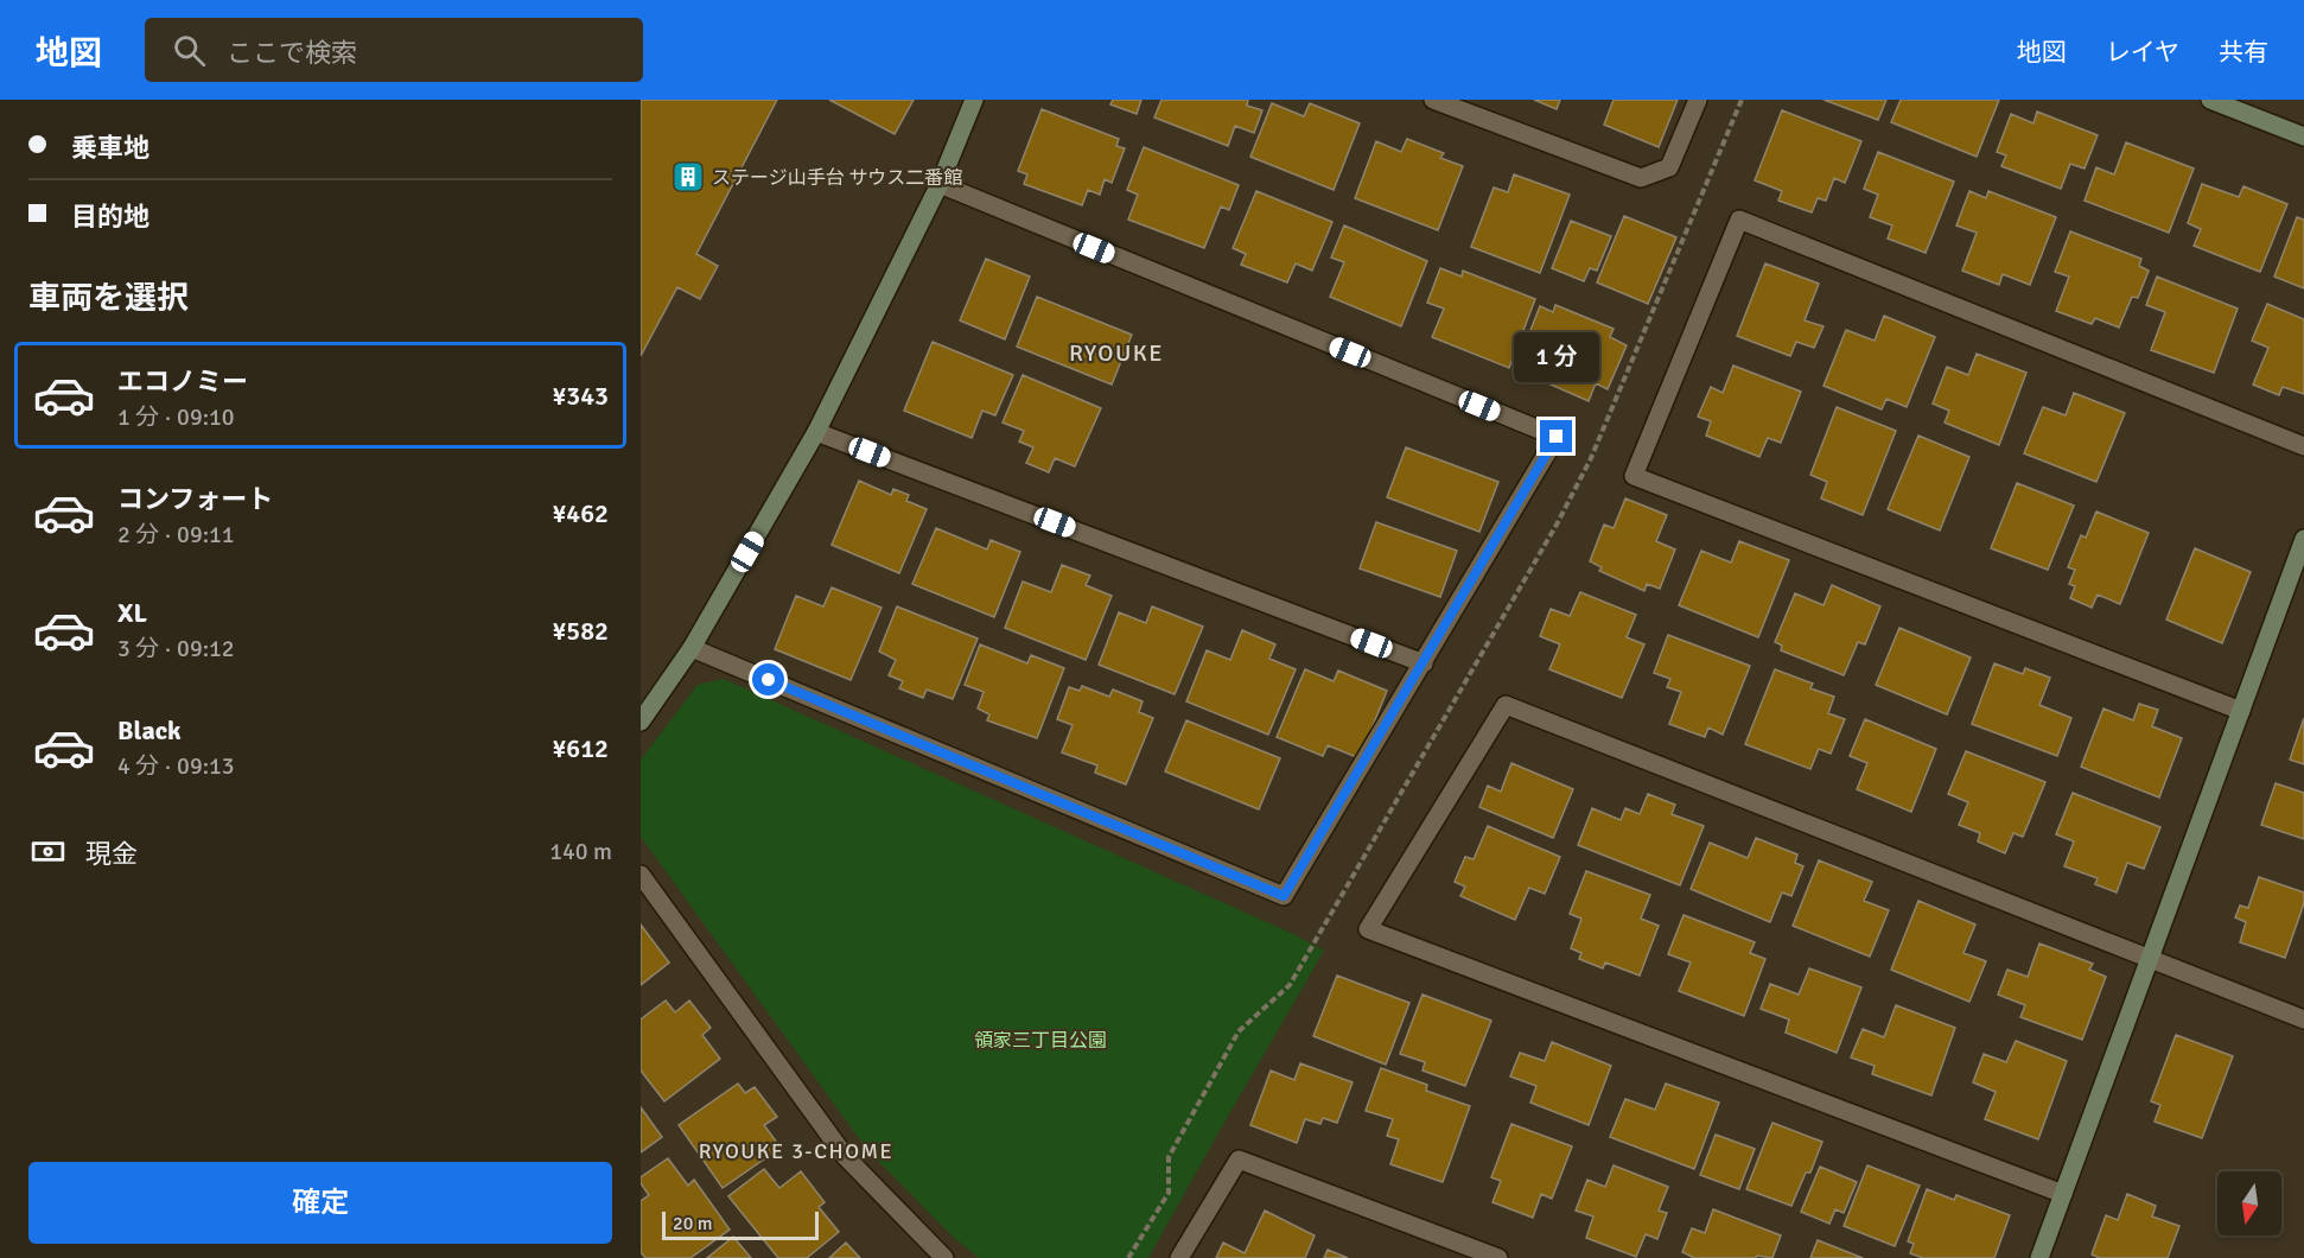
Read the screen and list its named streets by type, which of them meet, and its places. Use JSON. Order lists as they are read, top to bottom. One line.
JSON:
{"districts":["RYOUKE","RYOUKE 3-CHOME"],"parks":["領家三丁目公園"],"places":{"building":["ステージ山手台 サウス二番館"]},"scale_bar":"20 m","north":"bottom","page":{"header":"地図","search":"ここで検索","nav":["地図","レイヤ","共有"],"banner":["乗車地","目的地"],"heading":"車両を選択","bubble":"1 分","list":[{"name":"エコノミー","note":"1 分 · 09:10","value":"¥343"},{"name":"コンフォート","note":"2 分 · 09:11","value":"¥462"},{"name":"XL","note":"3 分 · 09:12","value":"¥582"},{"name":"Black","note":"4 分 · 09:13","value":"¥612"}],"pay":["現金","140 m"],"buttons":"確定","scale":"20 m"}}
